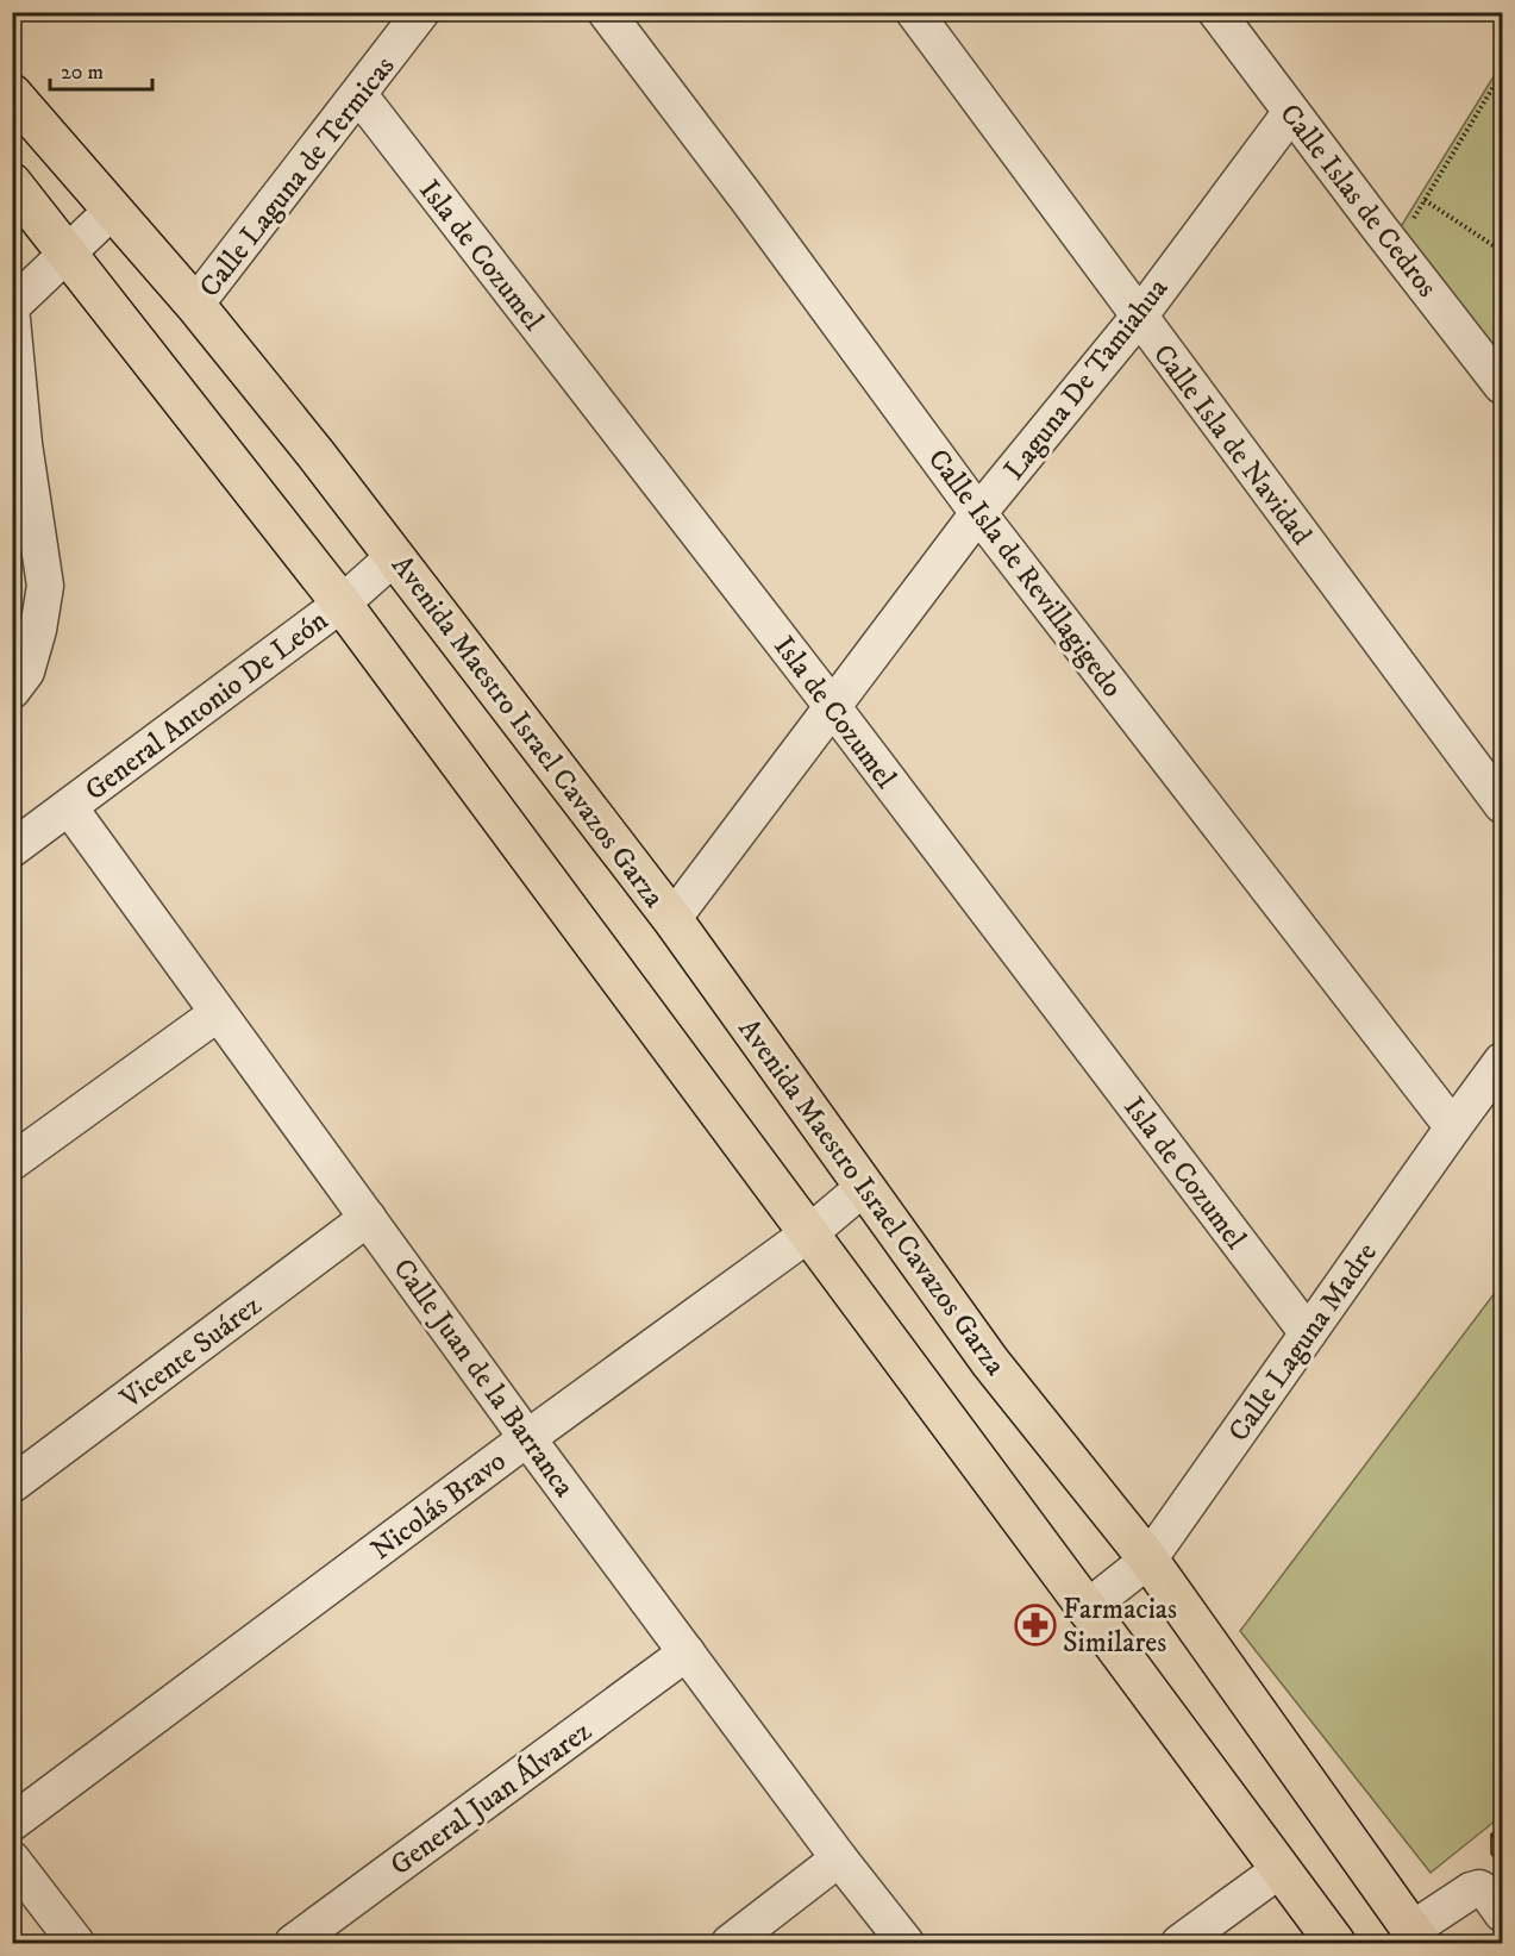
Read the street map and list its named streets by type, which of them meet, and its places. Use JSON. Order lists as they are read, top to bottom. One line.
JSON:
{"streets":{"main road":["Avenida Maestro Israel Cavazos Garza"],"street":["Calle Laguna de Termicas","Calle Islas de Cedros","Isla de Cozumel","Laguna De Tamiahua","Calle Isla de Navidad","Calle Isla de Revillagigedo","General Antonio De León","Calle Laguna Madre","Vicente Suárez","Calle Juan de la Barranca","Nicolás Bravo","General Juan Álvarez"]},"crossings":[["Calle Laguna de Termicas","Isla de Cozumel"],["Calle Laguna de Termicas","Avenida Maestro Israel Cavazos Garza"],["Calle Islas de Cedros","Laguna De Tamiahua"],["Isla de Cozumel","Laguna De Tamiahua"],["Isla de Cozumel","Calle Laguna Madre"],["Laguna De Tamiahua","Calle Isla de Navidad"],["Laguna De Tamiahua","Calle Isla de Revillagigedo"],["Laguna De Tamiahua","Avenida Maestro Israel Cavazos Garza"],["Calle Isla de Revillagigedo","Calle Laguna Madre"],["General Antonio De León","Avenida Maestro Israel Cavazos Garza"],["General Antonio De León","Calle Juan de la Barranca"],["Avenida Maestro Israel Cavazos Garza","Calle Laguna Madre"],["Avenida Maestro Israel Cavazos Garza","Nicolás Bravo"],["Vicente Suárez","Calle Juan de la Barranca"],["Calle Juan de la Barranca","Nicolás Bravo"],["Calle Juan de la Barranca","General Juan Álvarez"]],"places":{"pharmacy":["Farmacias Similares"]},"scale_bar":"20 m"}
